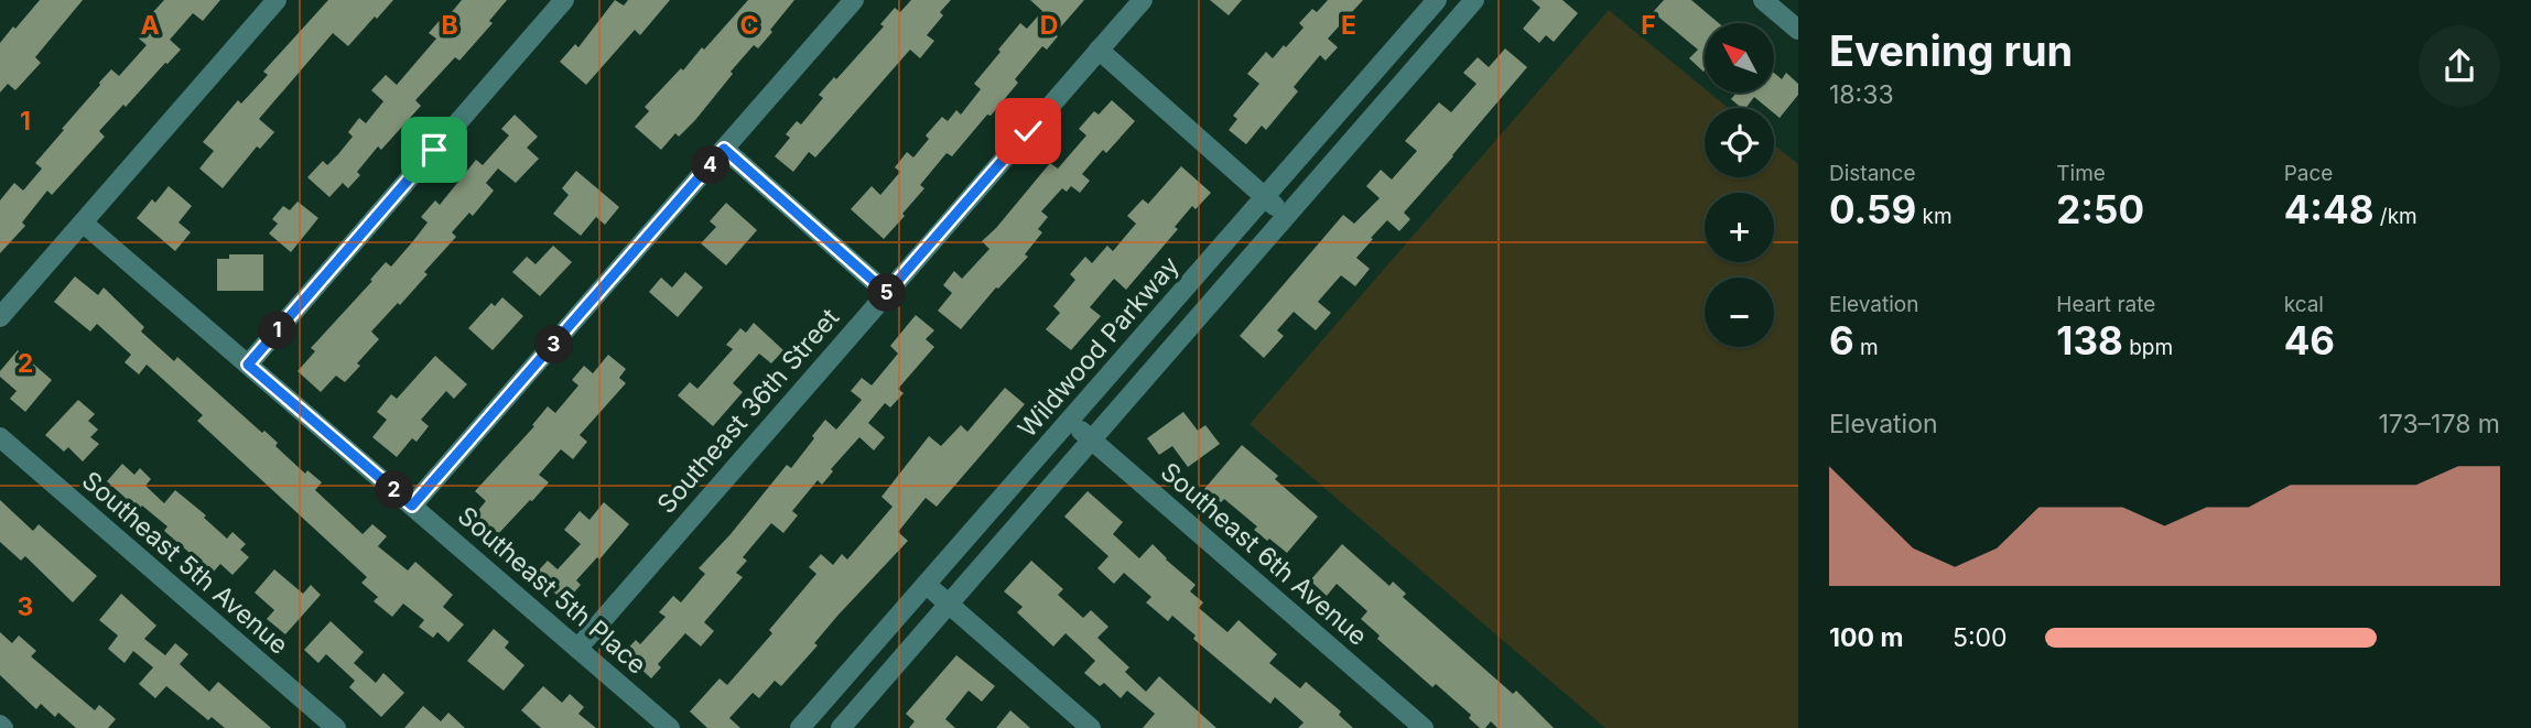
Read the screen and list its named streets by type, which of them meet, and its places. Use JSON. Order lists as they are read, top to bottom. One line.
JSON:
{"streets":{"street":["Wildwood Parkway","Southeast 36th Street","Southeast 6th Avenue","Southeast 5th Avenue","Southeast 5th Place"]},"crossings":[["Wildwood Parkway","Southeast 6th Avenue"],["Southeast 36th Street","Southeast 5th Place"]],"north":"top left","page":{"heading":["Evening run","18:33"],"map_buttons":["+","−"],"stats":[["Distance","0.59 km"],["Time","2:50"],["Pace","4:48 /km"],["Elevation","6 m"],["Heart rate","138 bpm"],["kcal","46"]],"pins":["4","5","1","3","2"],"chart":["Elevation","173–178 m"],"list":[{"name":"100 m","note":"5:00"}]},"grid":{"columns":["A","B","C","D","E","F"],"rows":["1","2","3"]}}
